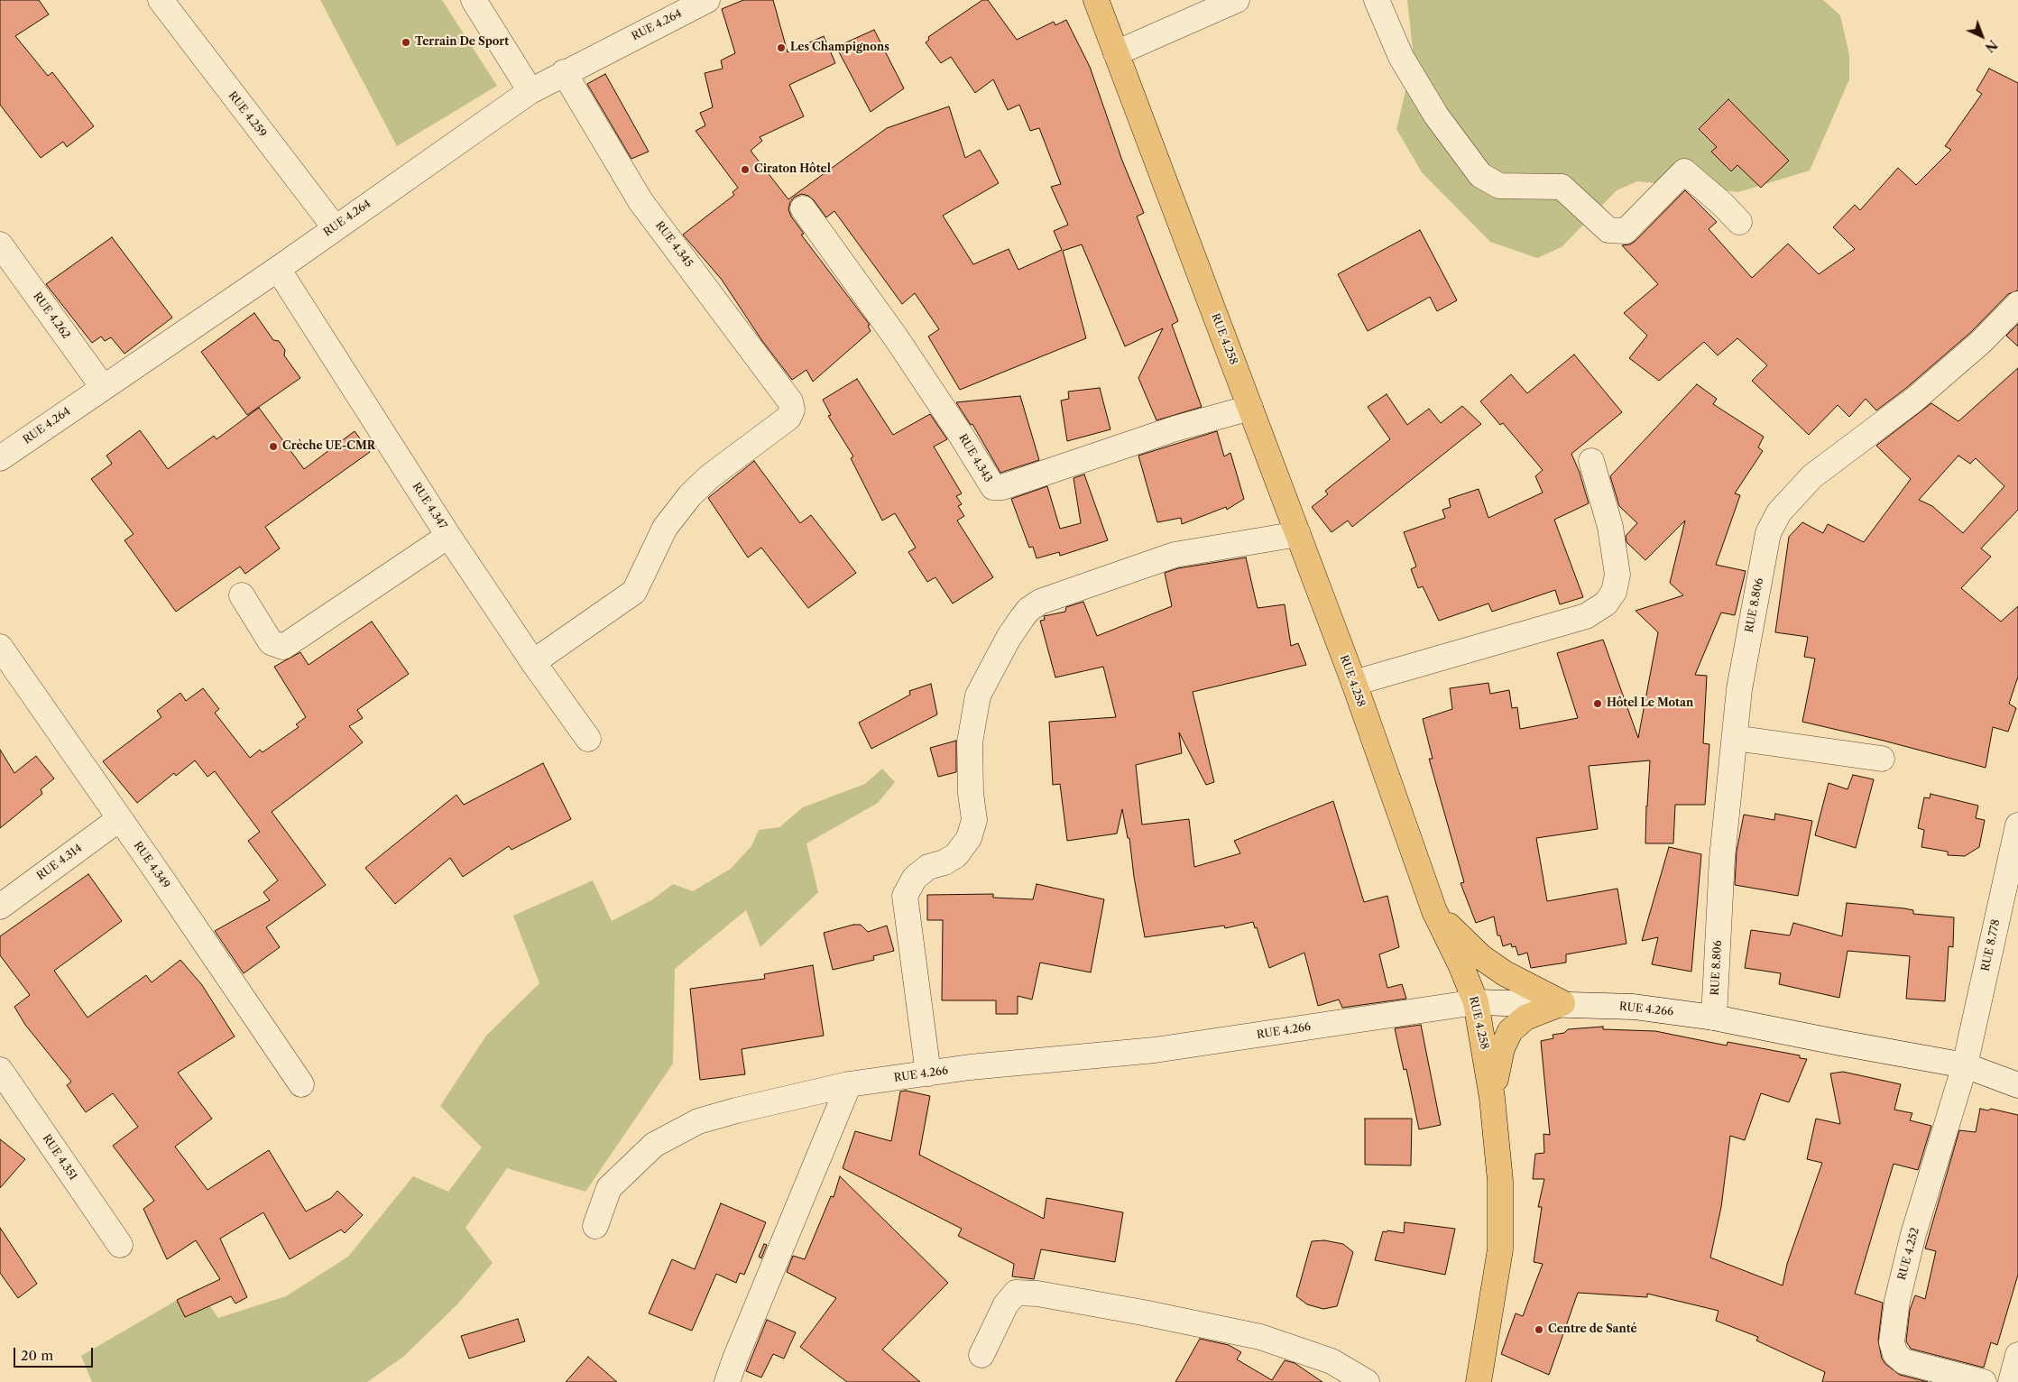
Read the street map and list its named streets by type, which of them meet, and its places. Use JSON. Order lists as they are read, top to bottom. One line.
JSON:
{"streets":{"highway":["RUE 4.258"],"street":["RUE 4.264","RUE 4.259","RUE 4.345","RUE 4.262","RUE 4.343","RUE 4.347","RUE 8.806","RUE 4.314","RUE 4.349","RUE 8.778","RUE 4.266","RUE 4.351","RUE 4.252"]},"crossings":[["RUE 4.264","RUE 4.259"],["RUE 4.264","RUE 4.345"],["RUE 4.264","RUE 4.262"],["RUE 4.264","RUE 4.347"],["RUE 4.345","RUE 4.347"],["RUE 4.258","RUE 4.343"],["RUE 4.258","RUE 4.266"],["RUE 8.806","RUE 4.266"],["RUE 4.314","RUE 4.349"],["RUE 8.778","RUE 4.266"],["RUE 8.778","RUE 4.252"],["RUE 4.266","RUE 4.252"]],"places":["Terrain De Sport","Les Champignons","Ciraton Hôtel","Crèche UE-CMR","Hôtel Le Motan","Centre de Santé"],"scale_bar":"20 m","north":"bottom right"}
